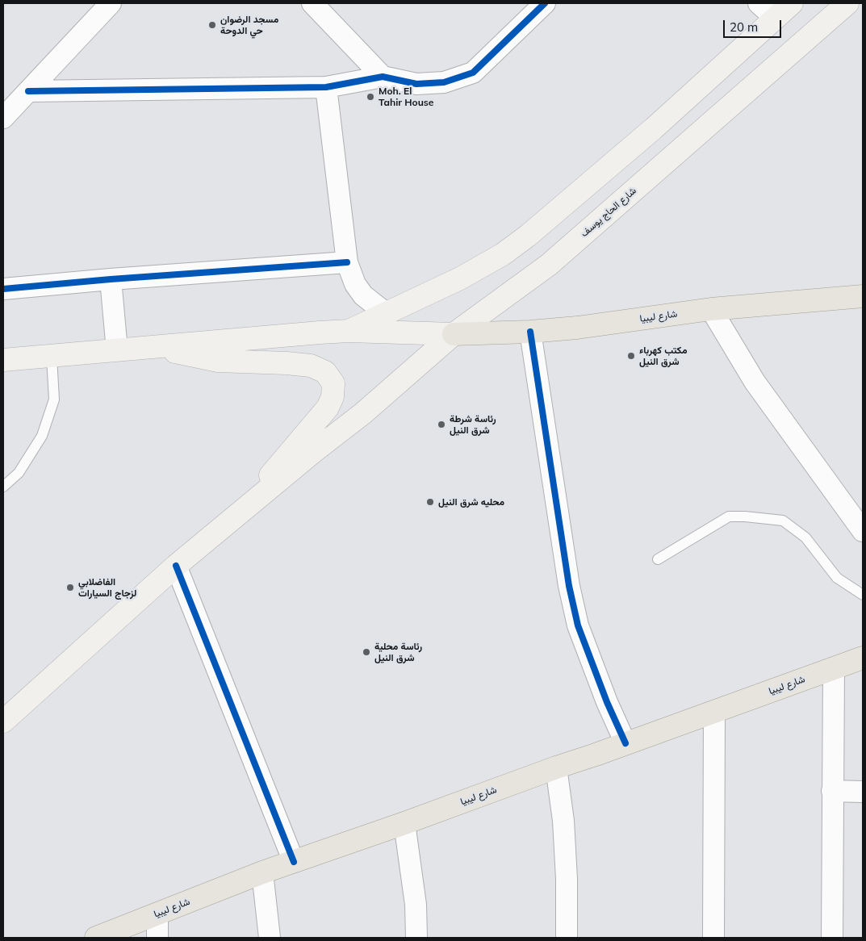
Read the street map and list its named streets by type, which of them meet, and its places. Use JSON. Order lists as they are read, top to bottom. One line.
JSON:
{"streets":{"main road":["شارع الحاج يوسف","شارع ليبيا"]},"crossings":[["شارع الحاج يوسف","شارع ليبيا"]],"places":["مسجد الرضوان حي الدوحة","Moh. El Tahir House","مكتب كهرباء شرق النيل","رئاسة شرطة شرق النيل","محليه شرق النيل","الفاضلابي لزجاج السيارات","رئاسة محلية شرق النيل"],"scale_bar":"20 m"}
